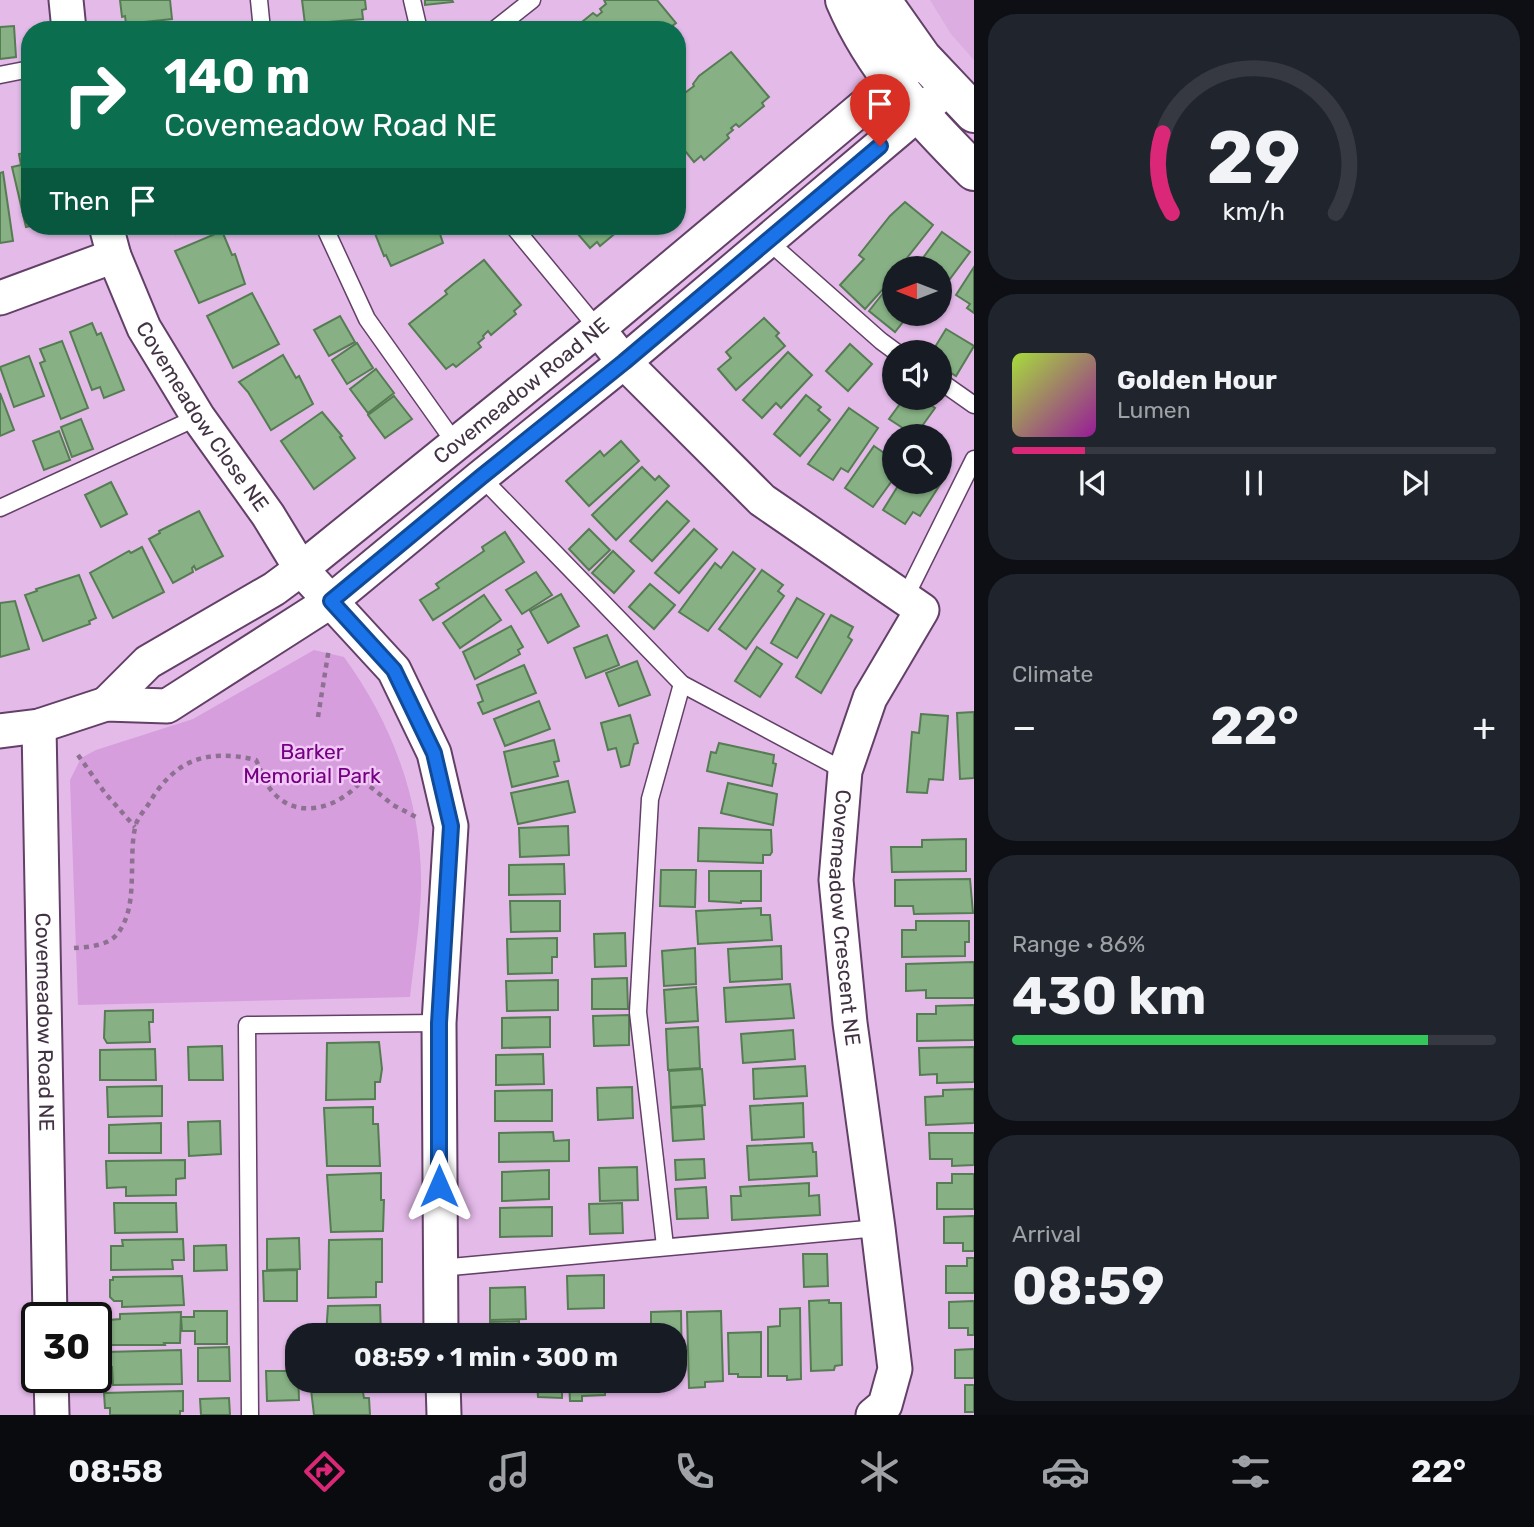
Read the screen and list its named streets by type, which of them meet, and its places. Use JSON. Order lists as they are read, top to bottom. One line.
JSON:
{"streets":{"street":["Covemeadow Road NE","Covemeadow Close NE","Covemeadow Crescent NE"]},"crossings":[["Covemeadow Road NE","Covemeadow Close NE"]],"parks":["Barker Memorial Park"],"north":"left","page":{"turn":["140 m","Covemeadow Road NE"],"then":"Then","song":["Golden Hour","Lumen"],"tile":["Climate",["Range · 86%","430 km"],["Arrival","08:59"]],"heat":["−","22°","+"],"limit":"30","trip":"08:59 · 1 min · 300 m","tabs":["08:58","22°"],"gauge":["29","km/h"]}}
